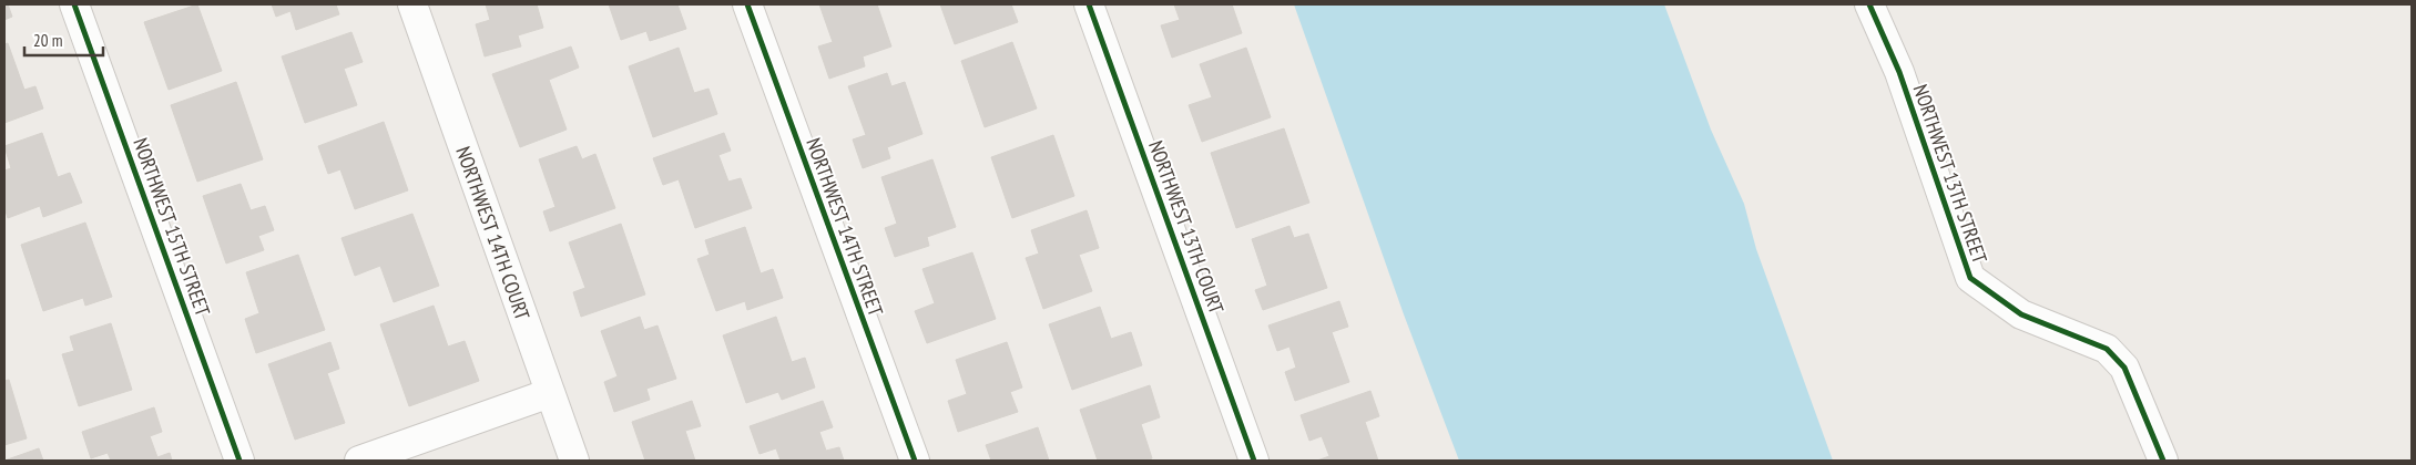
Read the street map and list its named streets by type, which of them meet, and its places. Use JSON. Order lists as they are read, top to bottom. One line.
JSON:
{"streets":{"street":["NORTHWEST 13TH STREET","NORTHWEST 15TH STREET","NORTHWEST 14TH STREET","NORTHWEST 13TH COURT","NORTHWEST 14TH COURT"]},"scale_bar":"20 m"}
